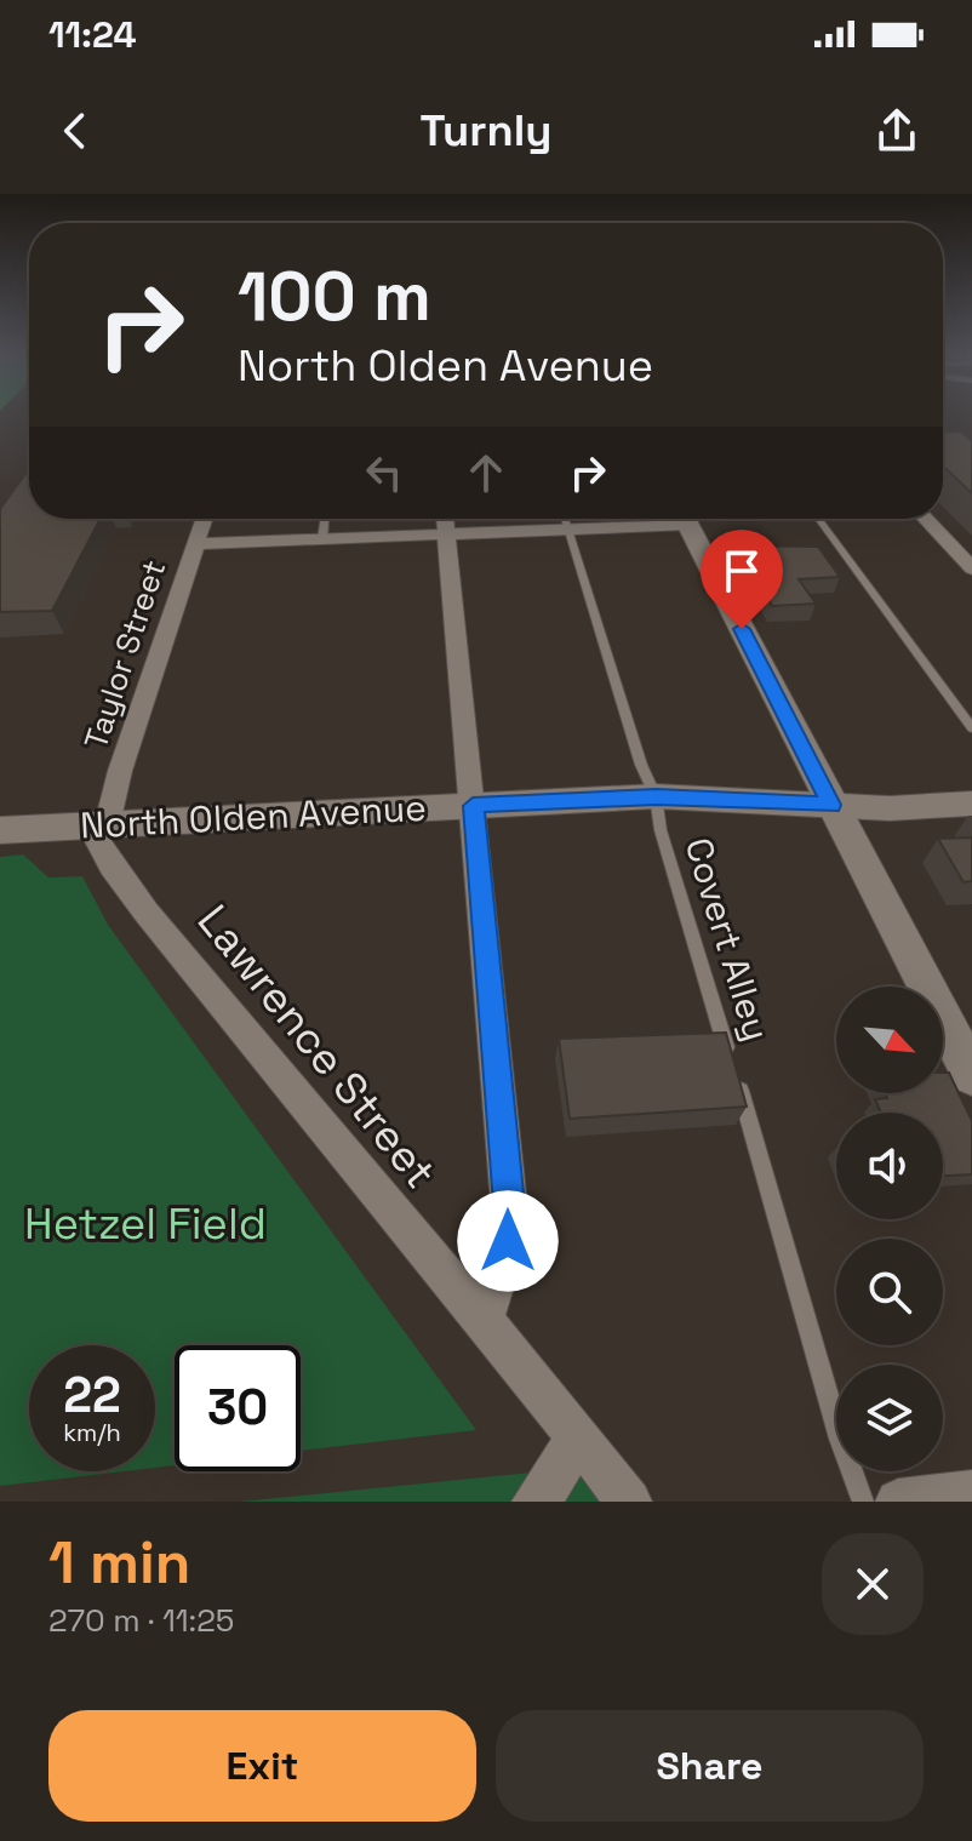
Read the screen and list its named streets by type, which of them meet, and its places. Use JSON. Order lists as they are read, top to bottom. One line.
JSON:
{"streets":{"main road":["North Olden Avenue"],"street":["Taylor Street","Lawrence Street"],"lane":["Covert Alley"]},"crossings":[["Taylor Street","North Olden Avenue"],["Taylor Street","Lawrence Street"],["North Olden Avenue","Covert Alley"],["North Olden Avenue","Lawrence Street"]],"parks":["Hetzel Field"],"north":"bottom right","page":{"status":"11:24","header":"Turnly","turn":["100 m","North Olden Avenue"],"speed":"22 km/h","limit":"30","heading":["1 min","270 m · 11:25"],"buttons":["Exit","Share"]}}
